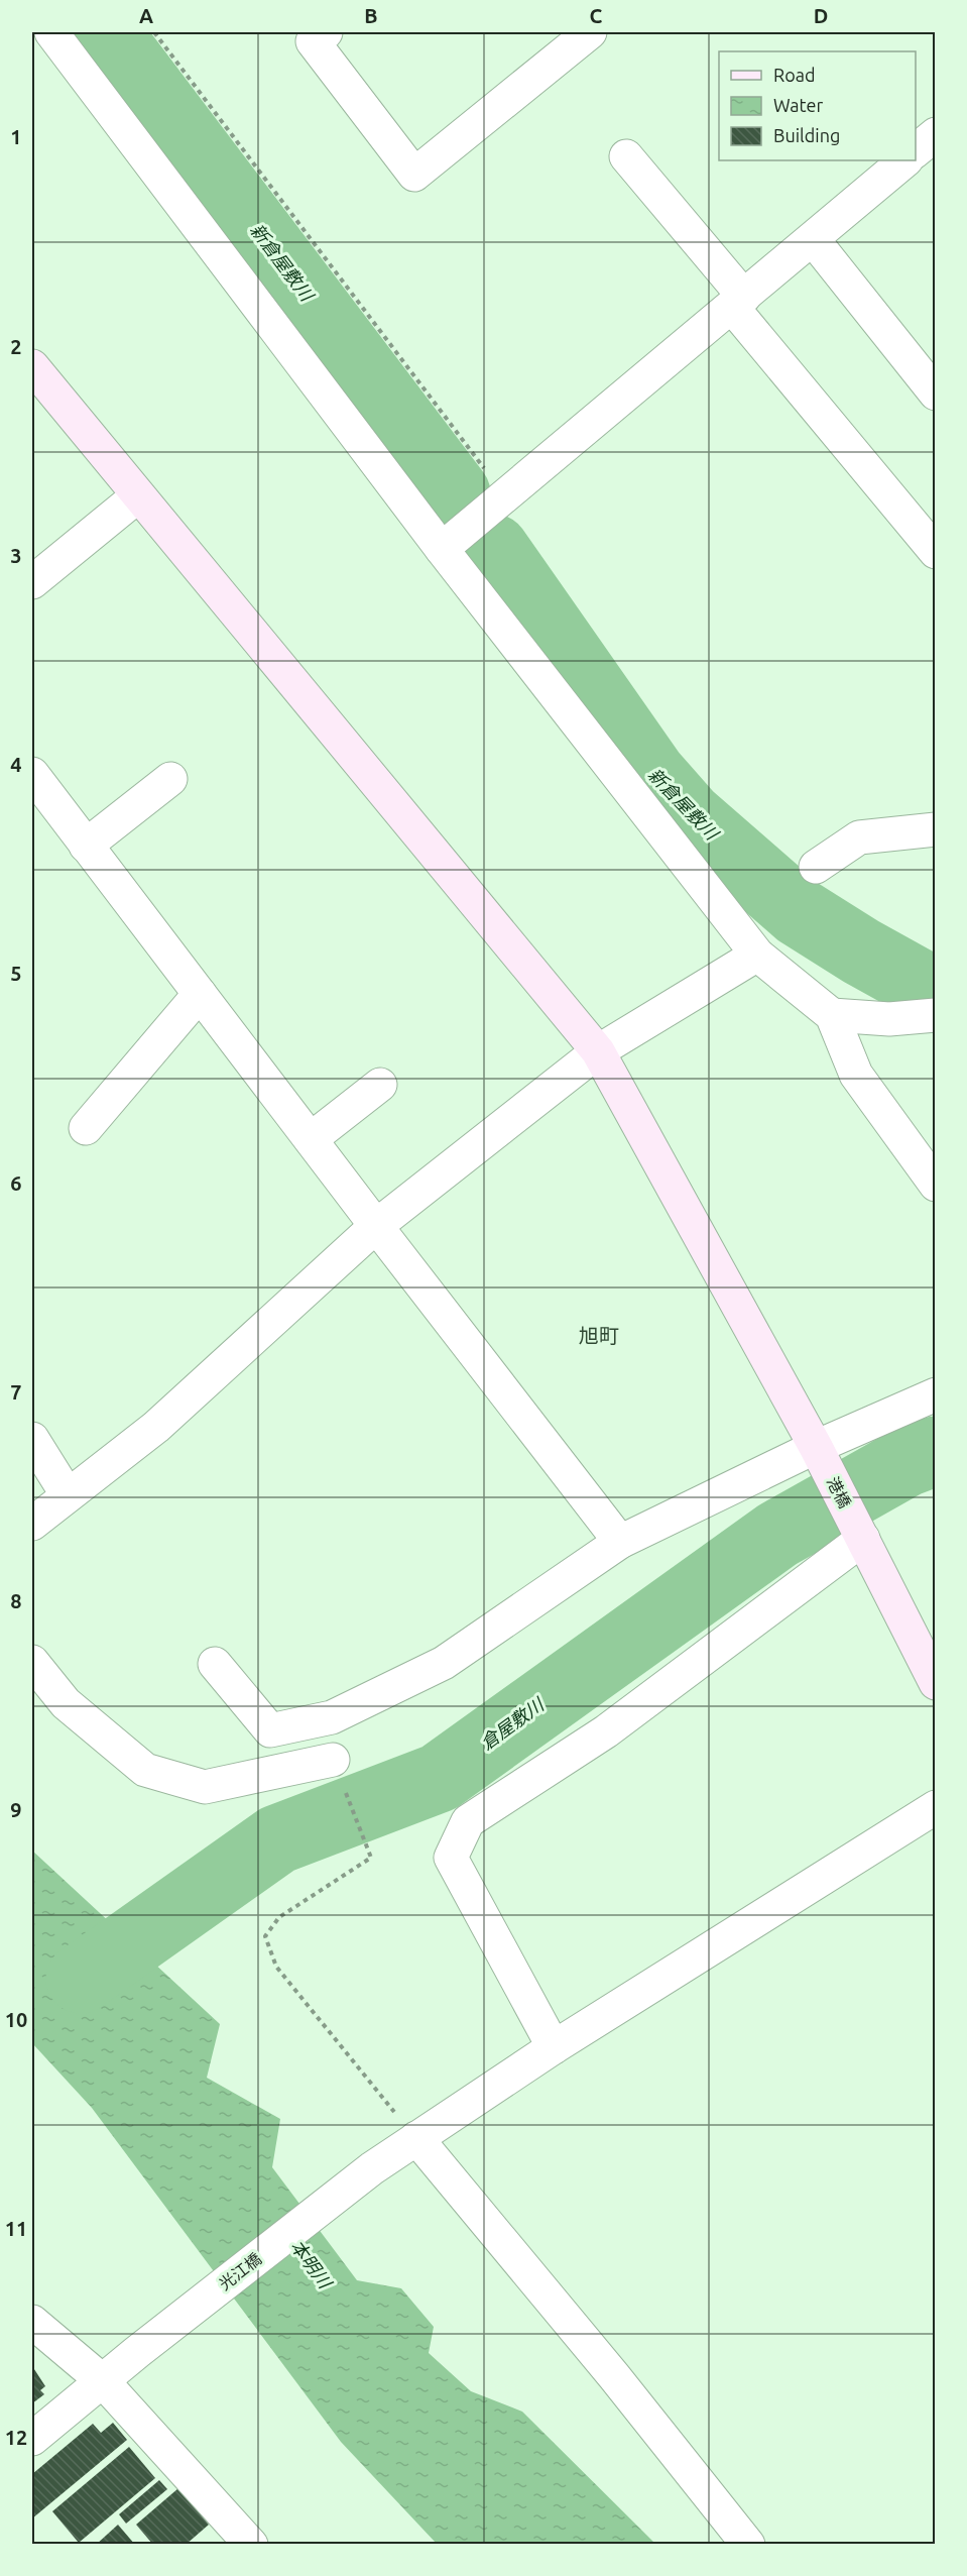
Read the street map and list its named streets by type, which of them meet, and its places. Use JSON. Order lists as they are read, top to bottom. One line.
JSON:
{"streets":{"street":["港橋","光江橋"]},"districts":["旭町"],"water":["新倉屋敷川","倉屋敷川","本明川"],"legend":["Road","Water","Building"],"grid":{"columns":["A","B","C","D"],"rows":["1","2","3","4","5","6","7","8","9","10","11","12"]}}
